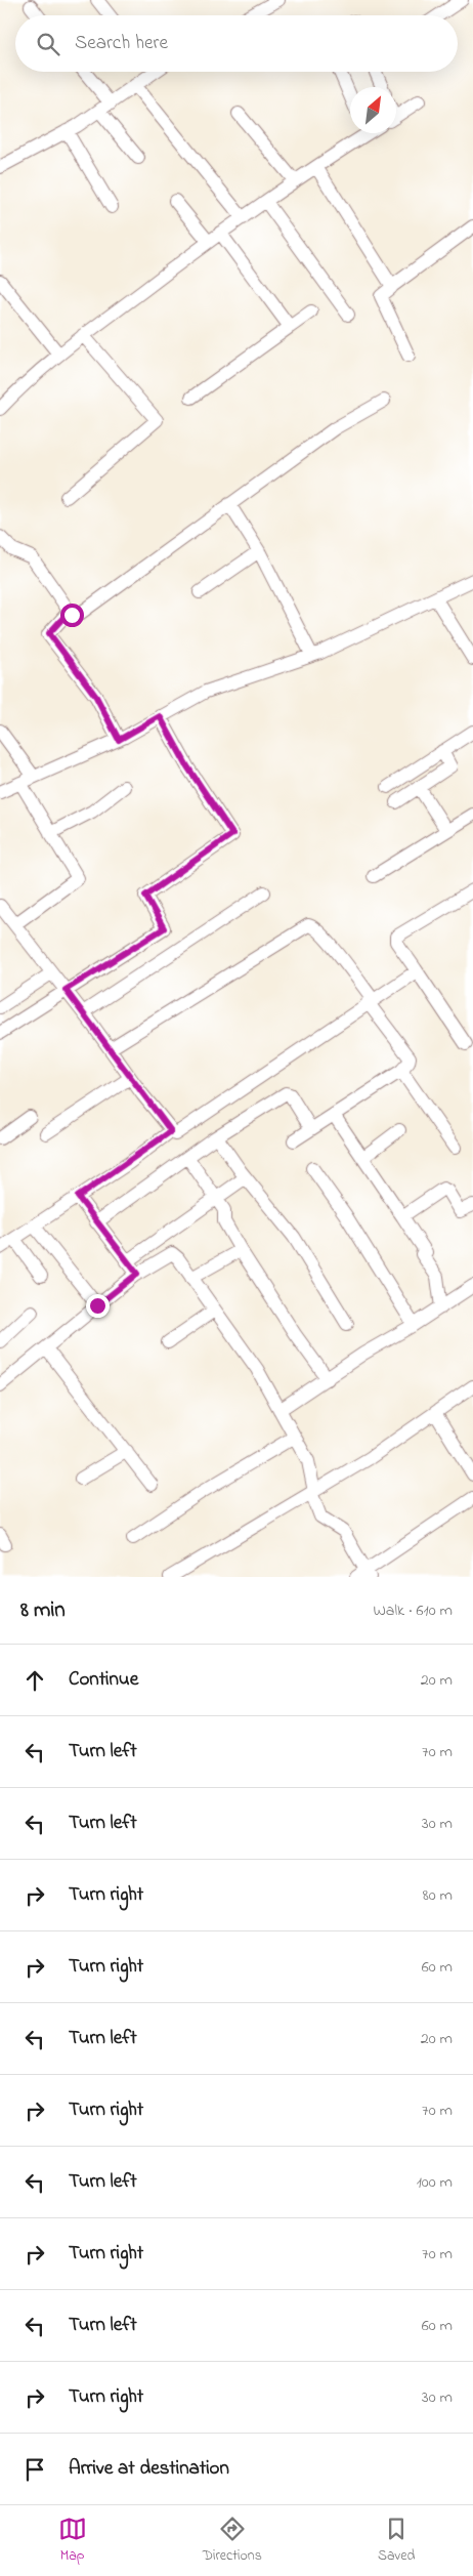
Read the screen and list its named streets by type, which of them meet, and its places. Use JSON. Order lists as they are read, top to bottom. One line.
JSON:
{"north":"top right","page":{"search":"Search here","heading":["8 min","Walk · 610 m"],"list":[["Continue","20 m"],["Turn left","70 m"],["Turn left","30 m"],["Turn right","80 m"],["Turn right","60 m"],["Turn left","20 m"],["Turn right","70 m"],["Turn left","100 m"],["Turn right","70 m"],["Turn left","60 m"],["Turn right","30 m"],"Arrive at destination"],"nav":["Map","Directions","Saved"]}}
